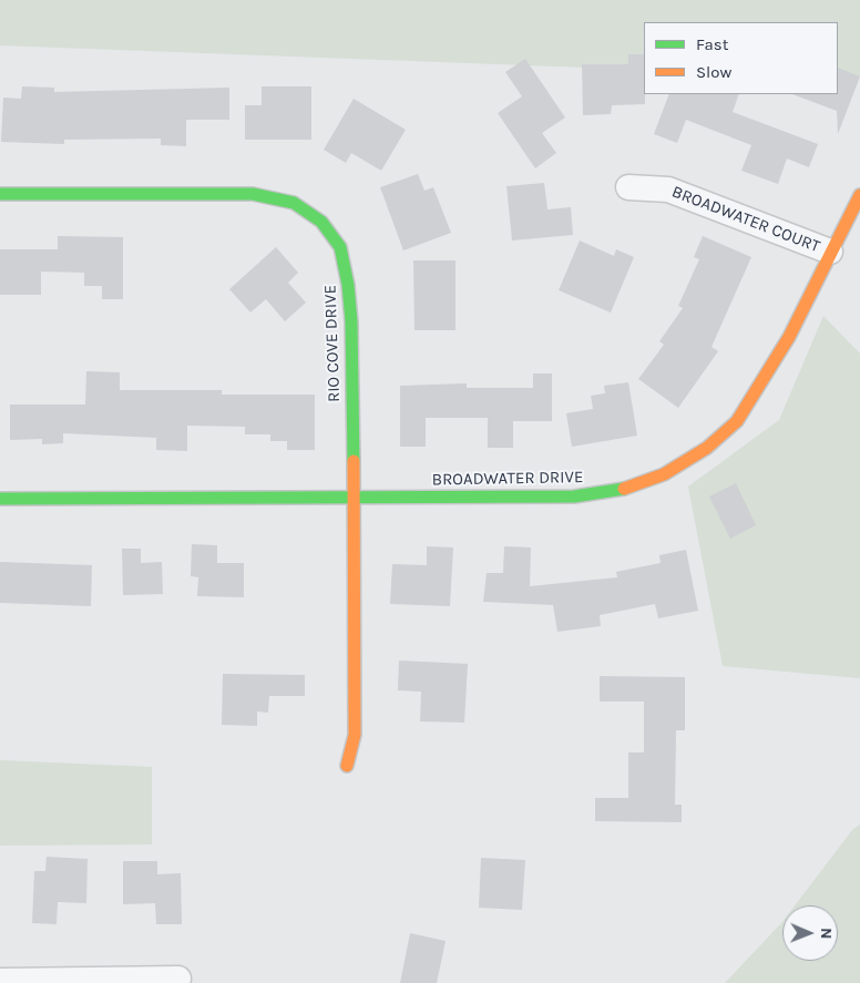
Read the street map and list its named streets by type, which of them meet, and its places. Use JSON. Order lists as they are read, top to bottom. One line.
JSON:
{"streets":{"street":["BROADWATER COURT","RIO COVE DRIVE","BROADWATER DRIVE"]},"crossings":[["BROADWATER COURT","BROADWATER DRIVE"],["RIO COVE DRIVE","BROADWATER DRIVE"]],"legend":["Fast","Slow"],"north":"right"}
